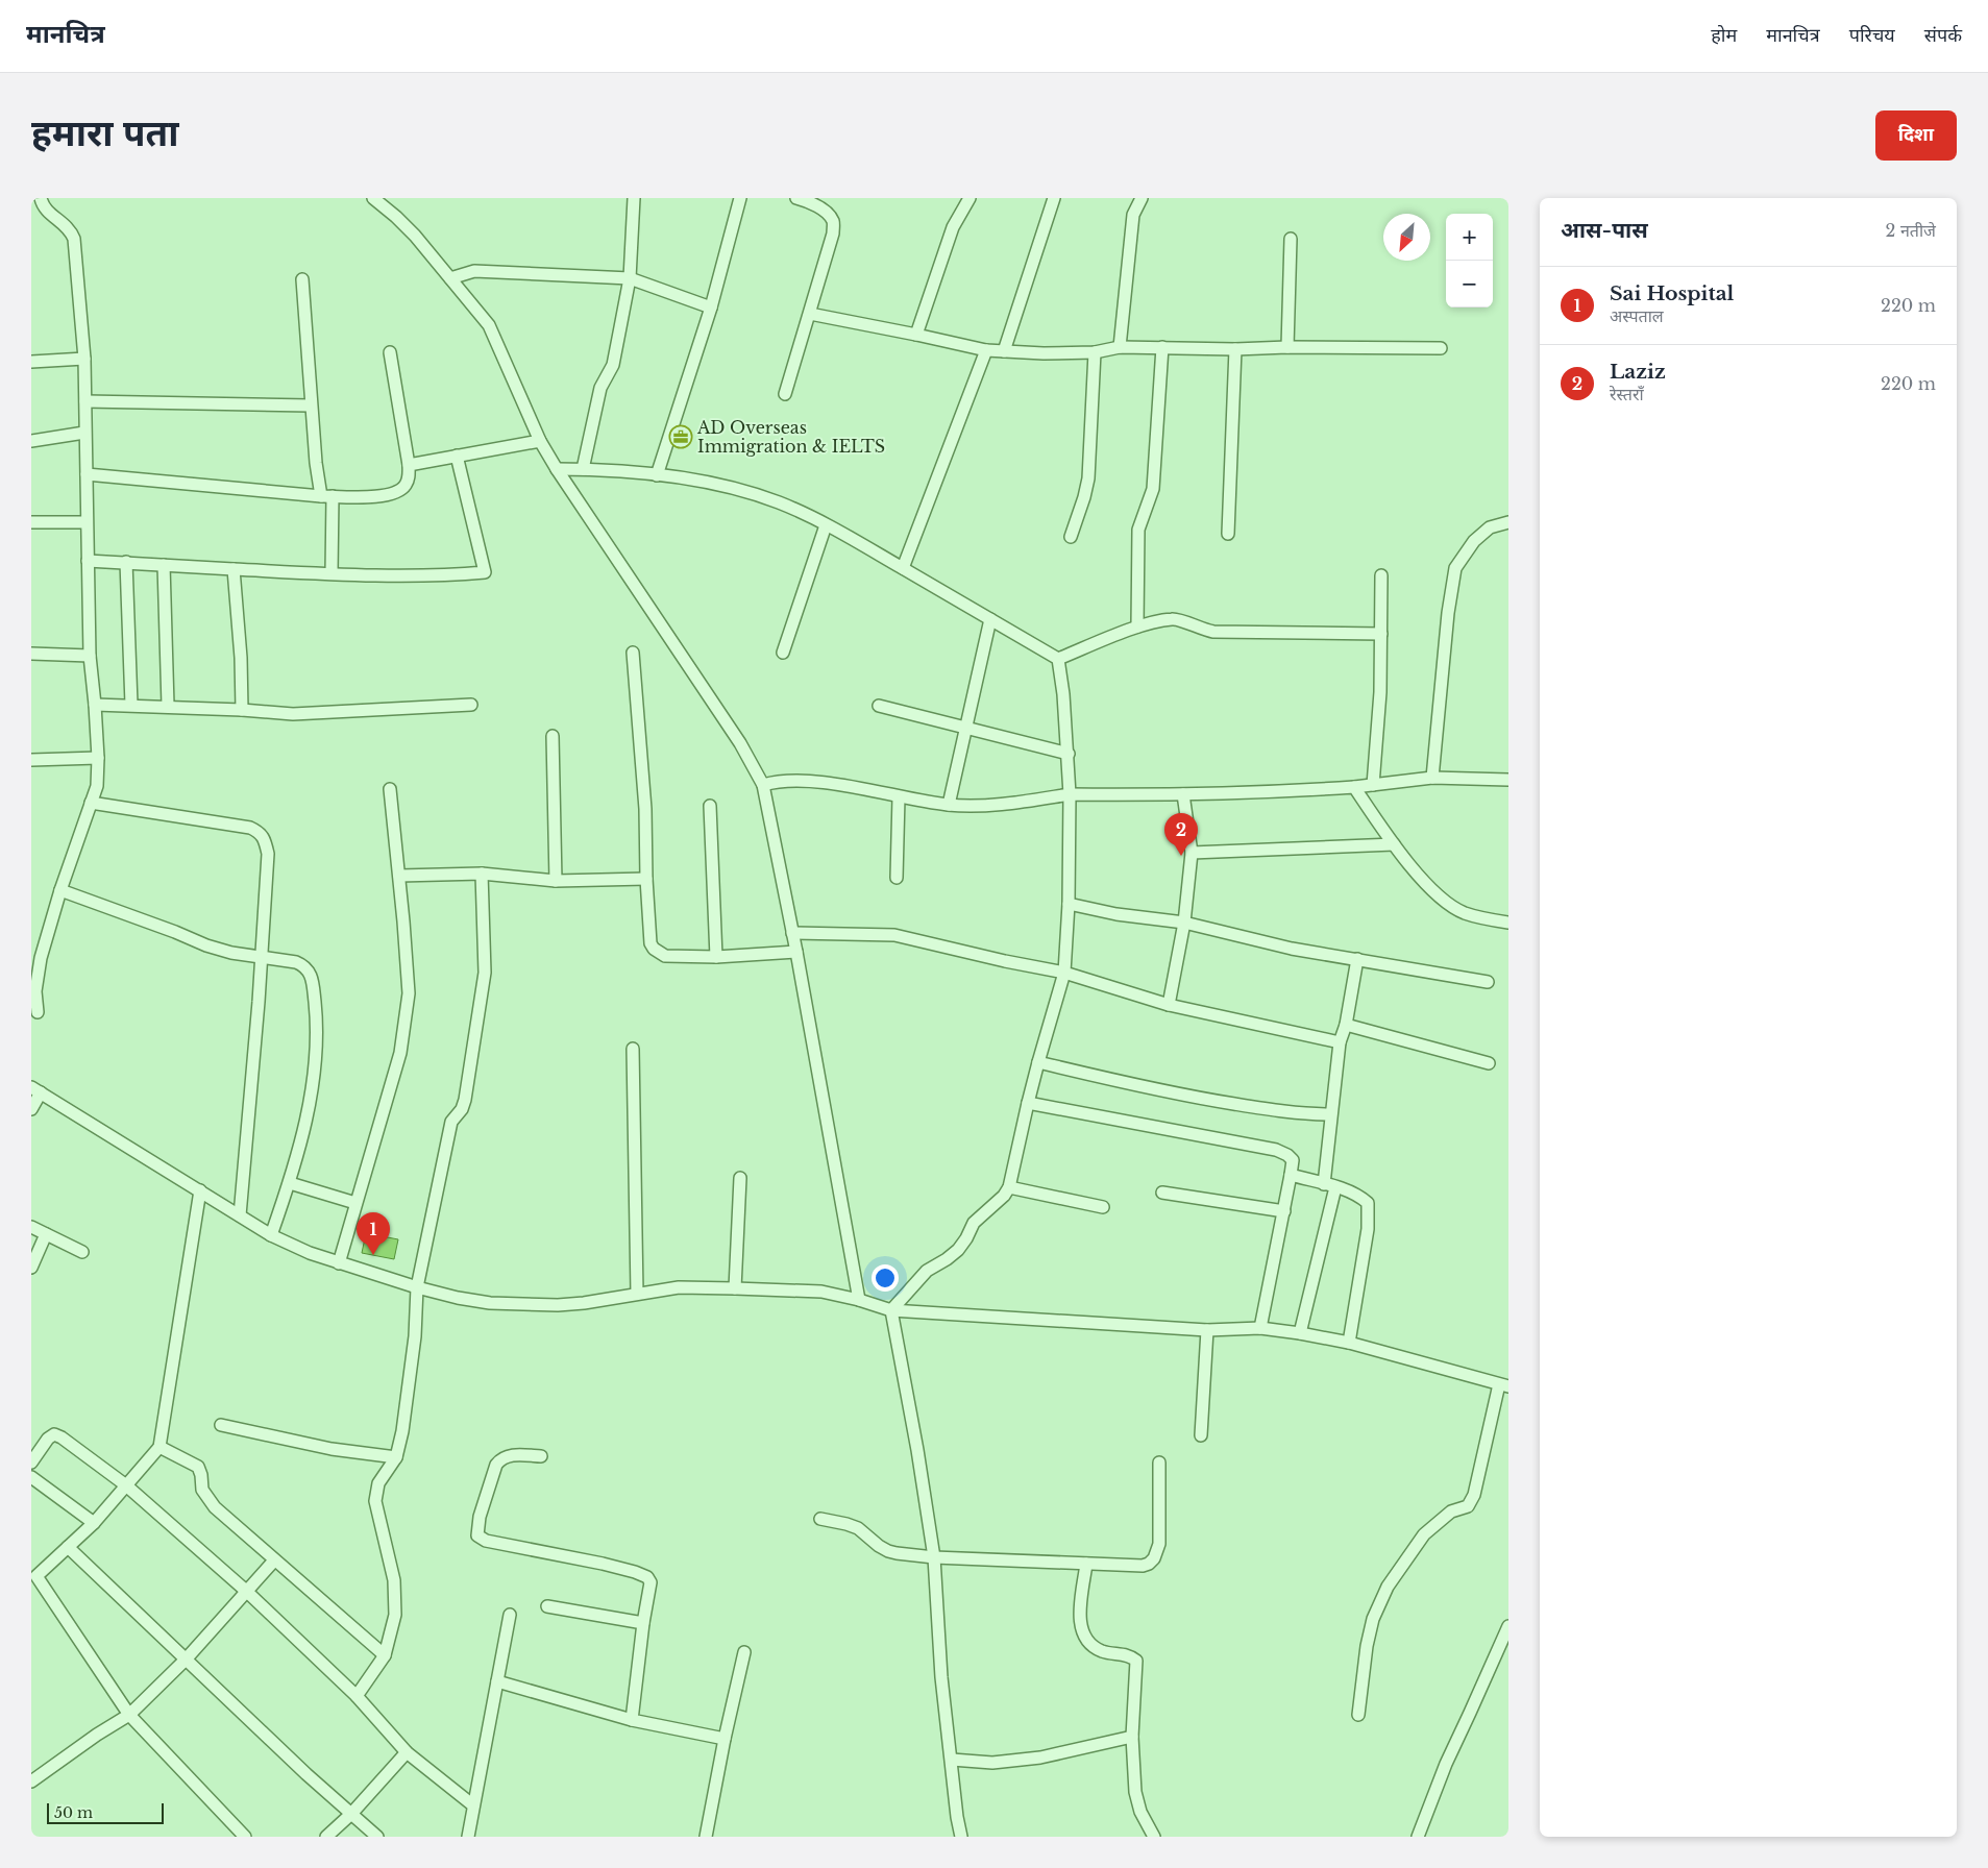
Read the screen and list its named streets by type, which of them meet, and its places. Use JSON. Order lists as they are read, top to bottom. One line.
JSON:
{"places":{"office":["AD Overseas Immigration & IELTS"]},"scale_bar":"50 m","north":"bottom left","page":{"header":"मानचित्र","nav":["होम","मानचित्र","परिचय","संपर्क"],"title":"हमारा पता","buttons":"दिशा","heading":["आस-पास","2 नतीजे"],"map_buttons":["+","−"],"list":[{"mark":"1","name":"Sai Hospital","note":"अस्पताल","value":"220 m"},{"mark":"2","name":"Laziz","note":"रेस्तराँ","value":"220 m"}],"pins":["2","1"],"scale":"50 m"}}
